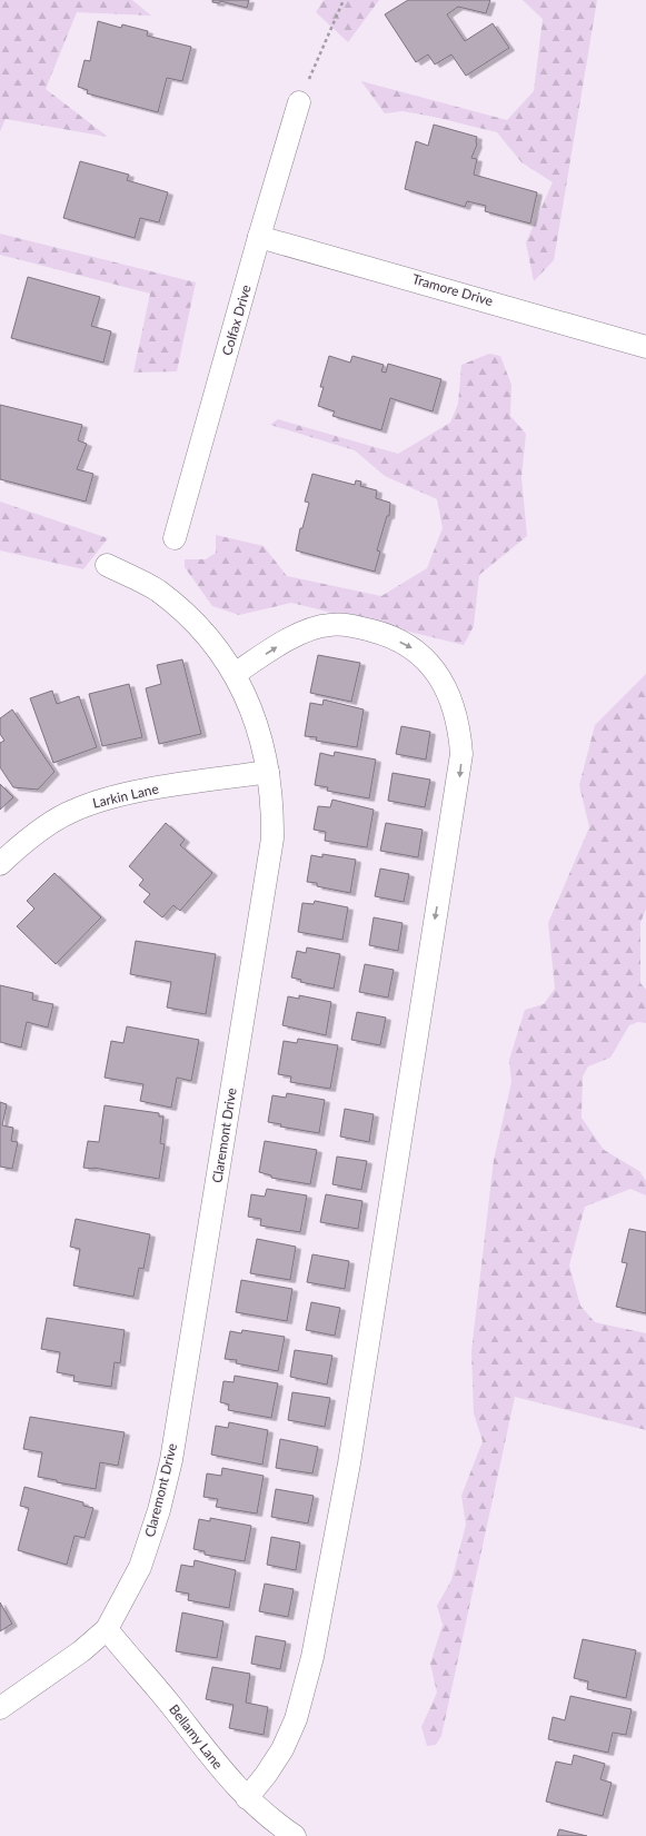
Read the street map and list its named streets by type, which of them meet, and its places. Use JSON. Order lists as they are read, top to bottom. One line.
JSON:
{"streets":{"street":["Tramore Drive","Colfax Drive","Larkin Lane","Claremont Drive","Bellamy Lane"]},"crossings":[["Tramore Drive","Colfax Drive"],["Larkin Lane","Claremont Drive"],["Claremont Drive","Bellamy Lane"]]}
